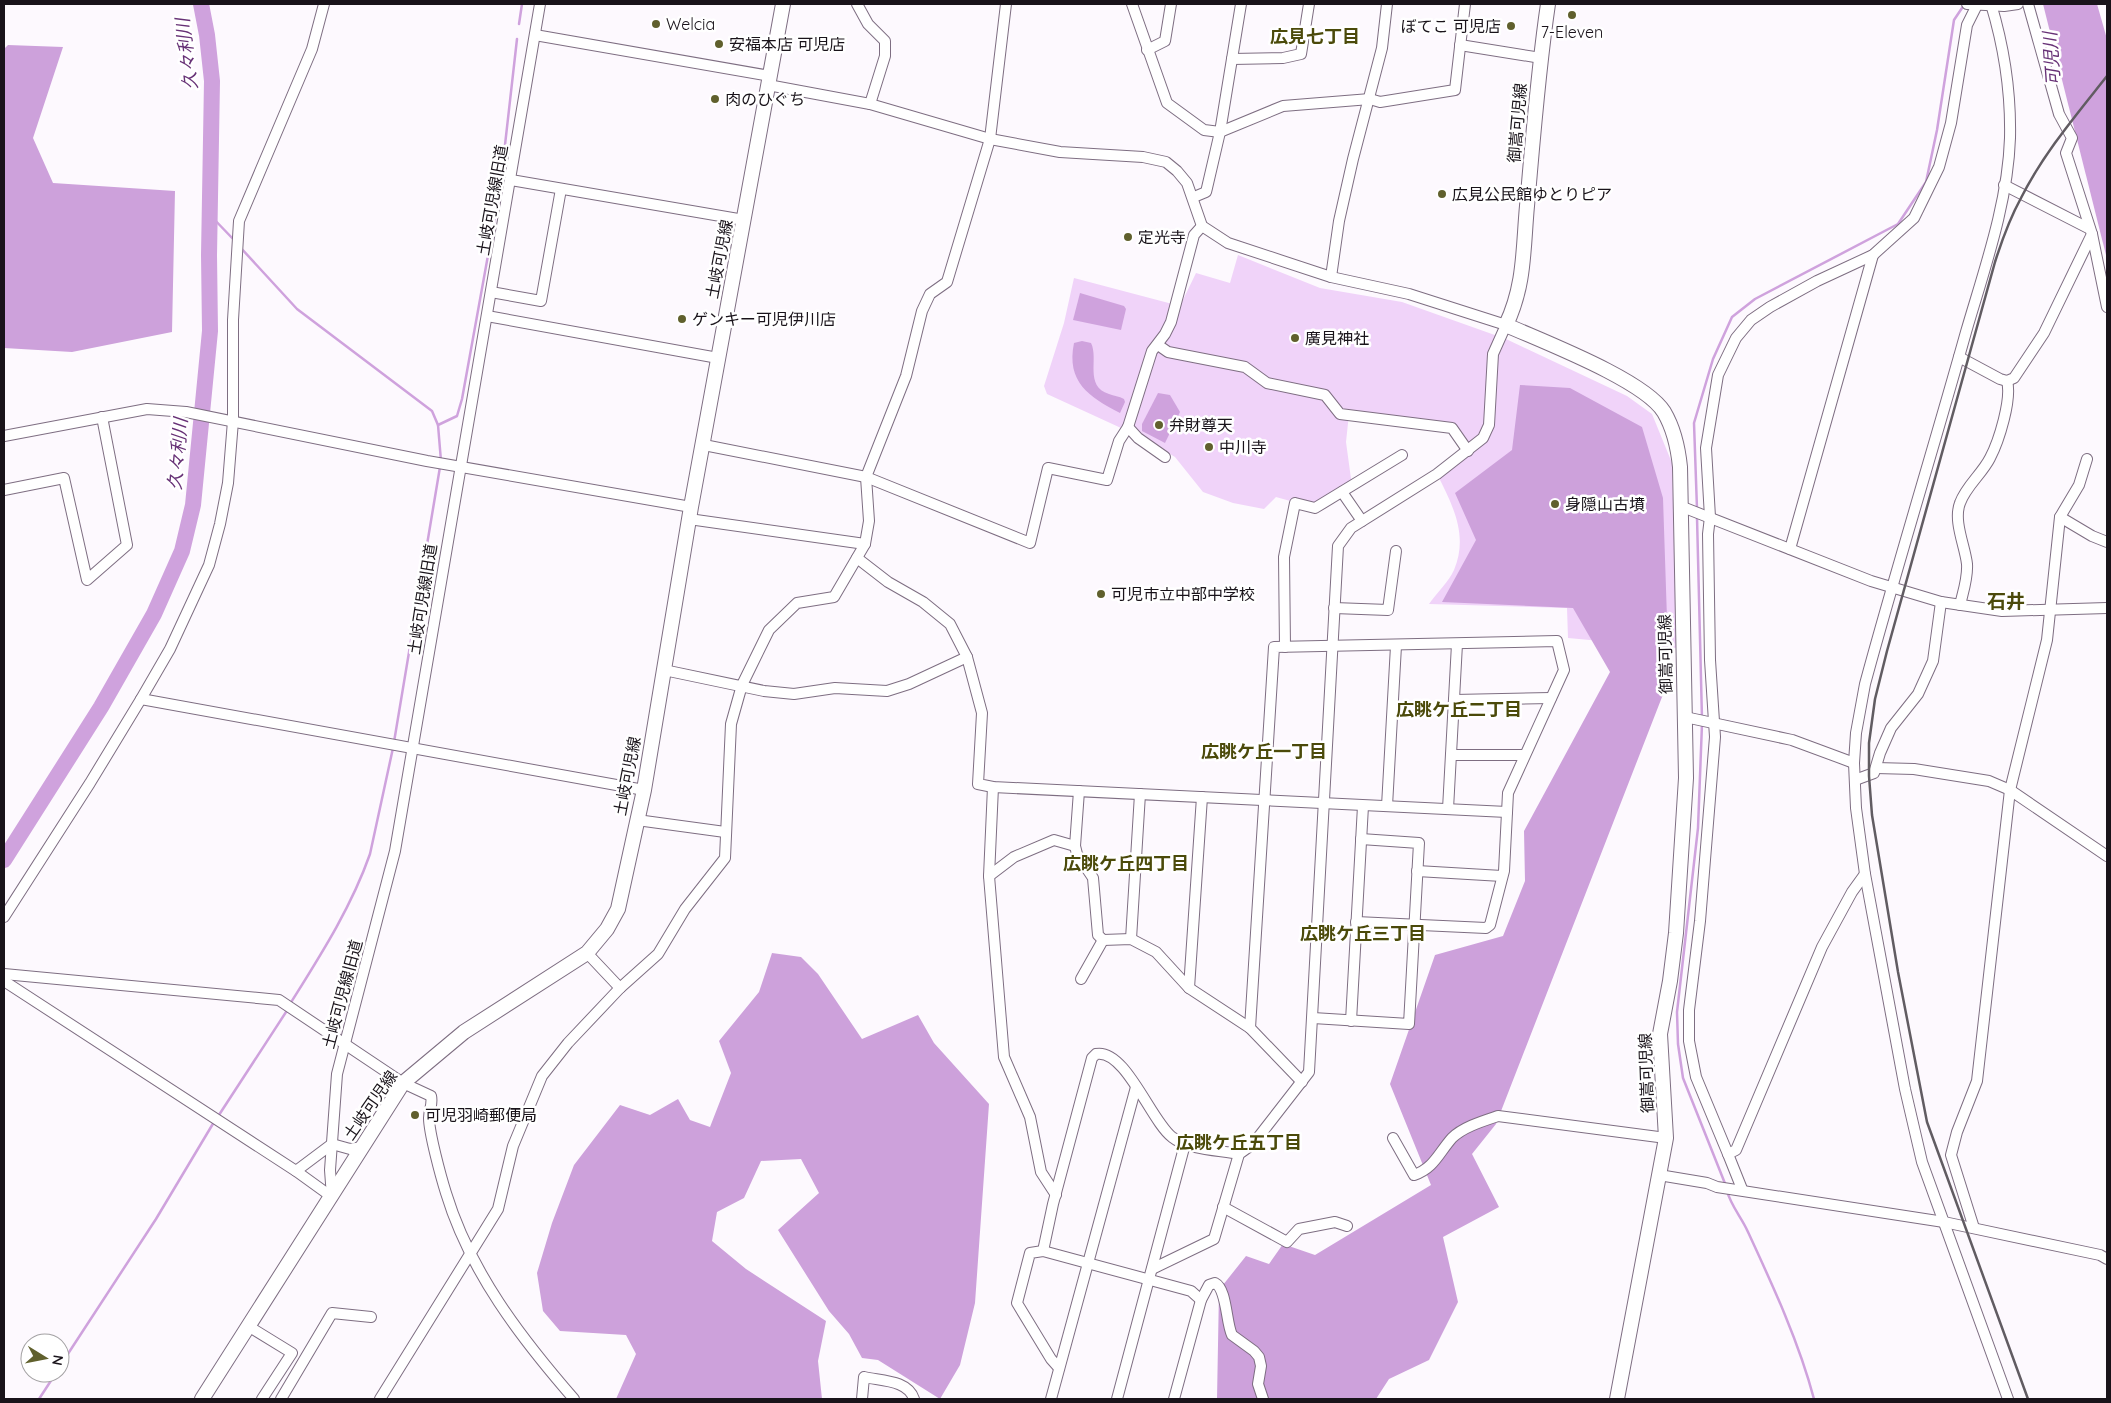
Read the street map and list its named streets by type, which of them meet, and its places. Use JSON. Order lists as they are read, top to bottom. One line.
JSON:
{"streets":{"main road":["御嵩可児線","土岐可児線"],"street":["土岐可児線旧道"]},"crossings":[["土岐可児線旧道","土岐可児線"]],"districts":["広見七丁目","石井","広眺ケ丘二丁目","広眺ケ丘一丁目","広眺ケ丘四丁目","広眺ケ丘三丁目","広眺ケ丘五丁目"],"water":["久々利川","可児川"],"places":["7-Eleven","Welcia","ぼてこ 可児店","安福本店 可児店","肉のひぐち","広見公民館ゆとりピア","定光寺","ゲンキー可児伊川店","廣見神社","弁財尊天","中川寺","身隠山古墳","可児市立中部中学校","可児羽崎郵便局"],"north":"right"}
